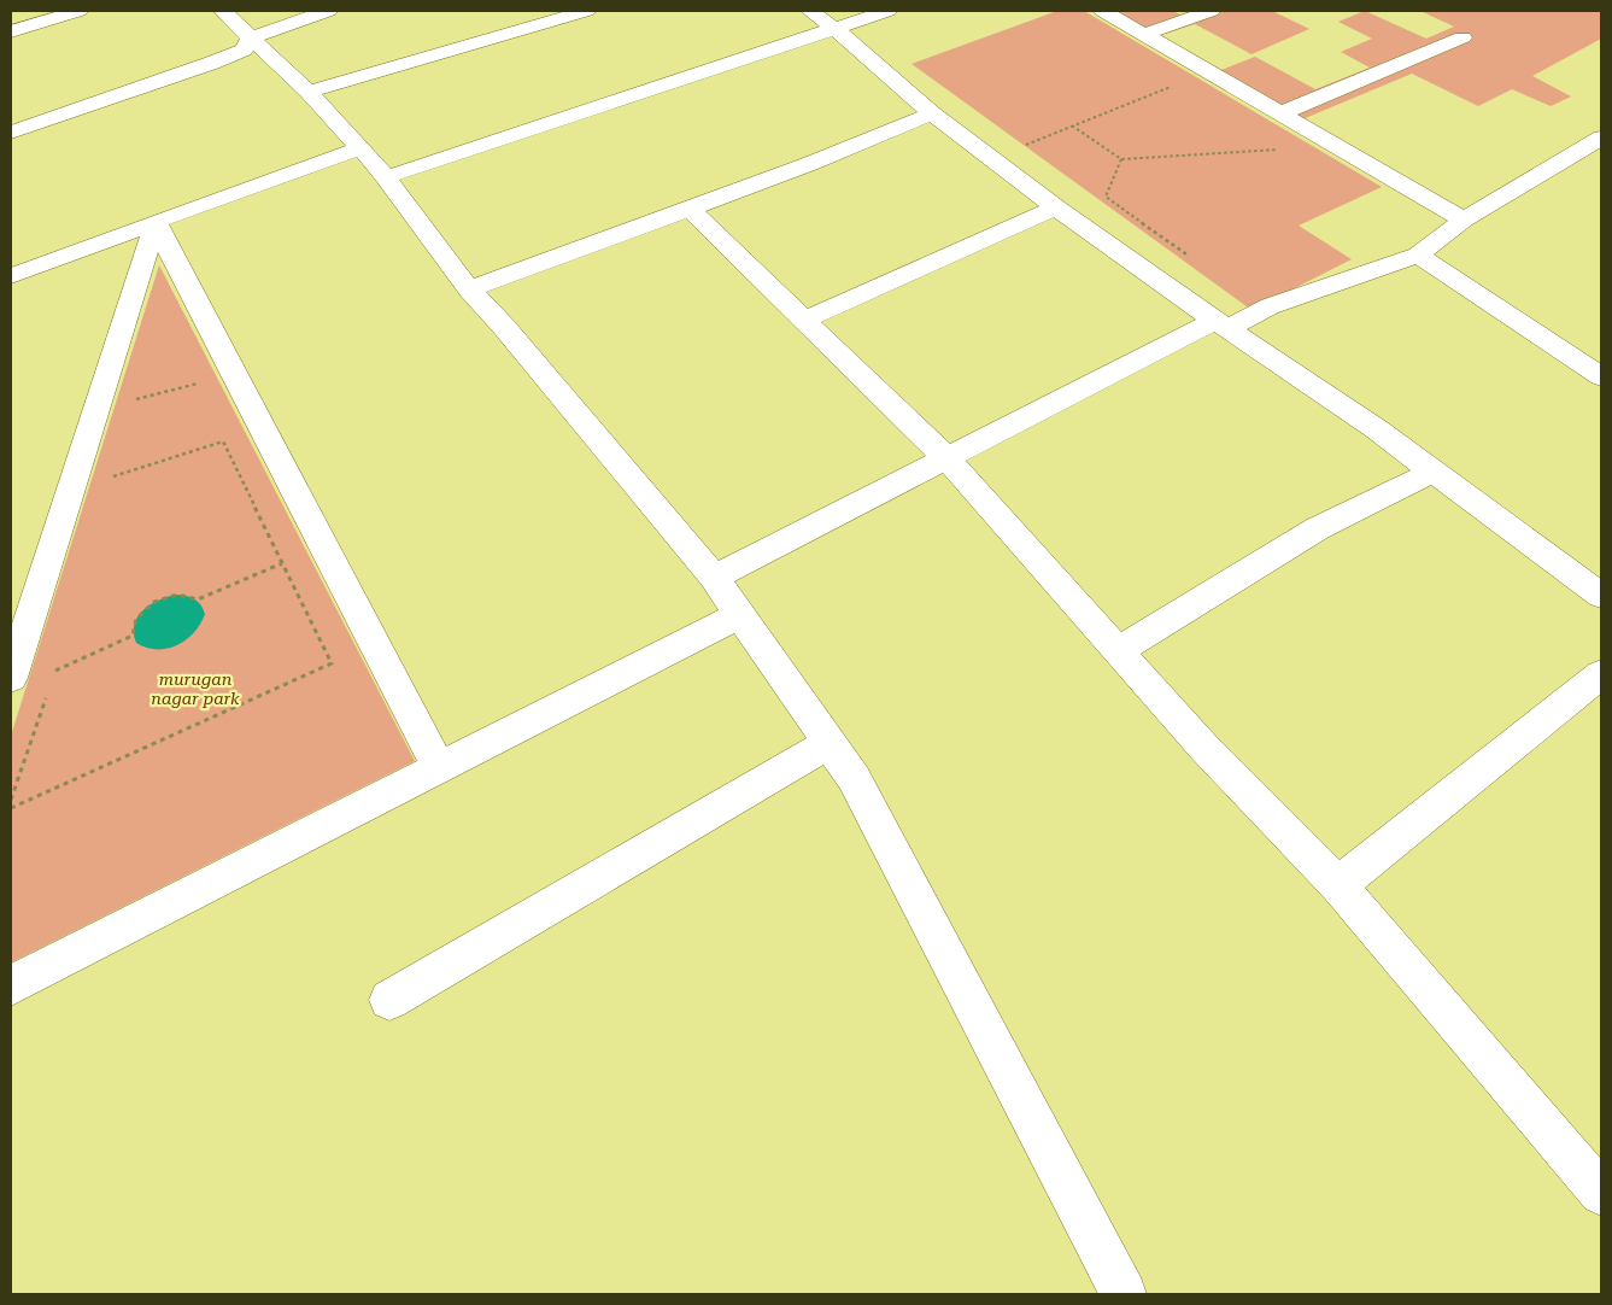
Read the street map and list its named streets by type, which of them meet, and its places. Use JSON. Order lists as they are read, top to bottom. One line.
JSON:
{"parks":["murugan nagar park"]}
